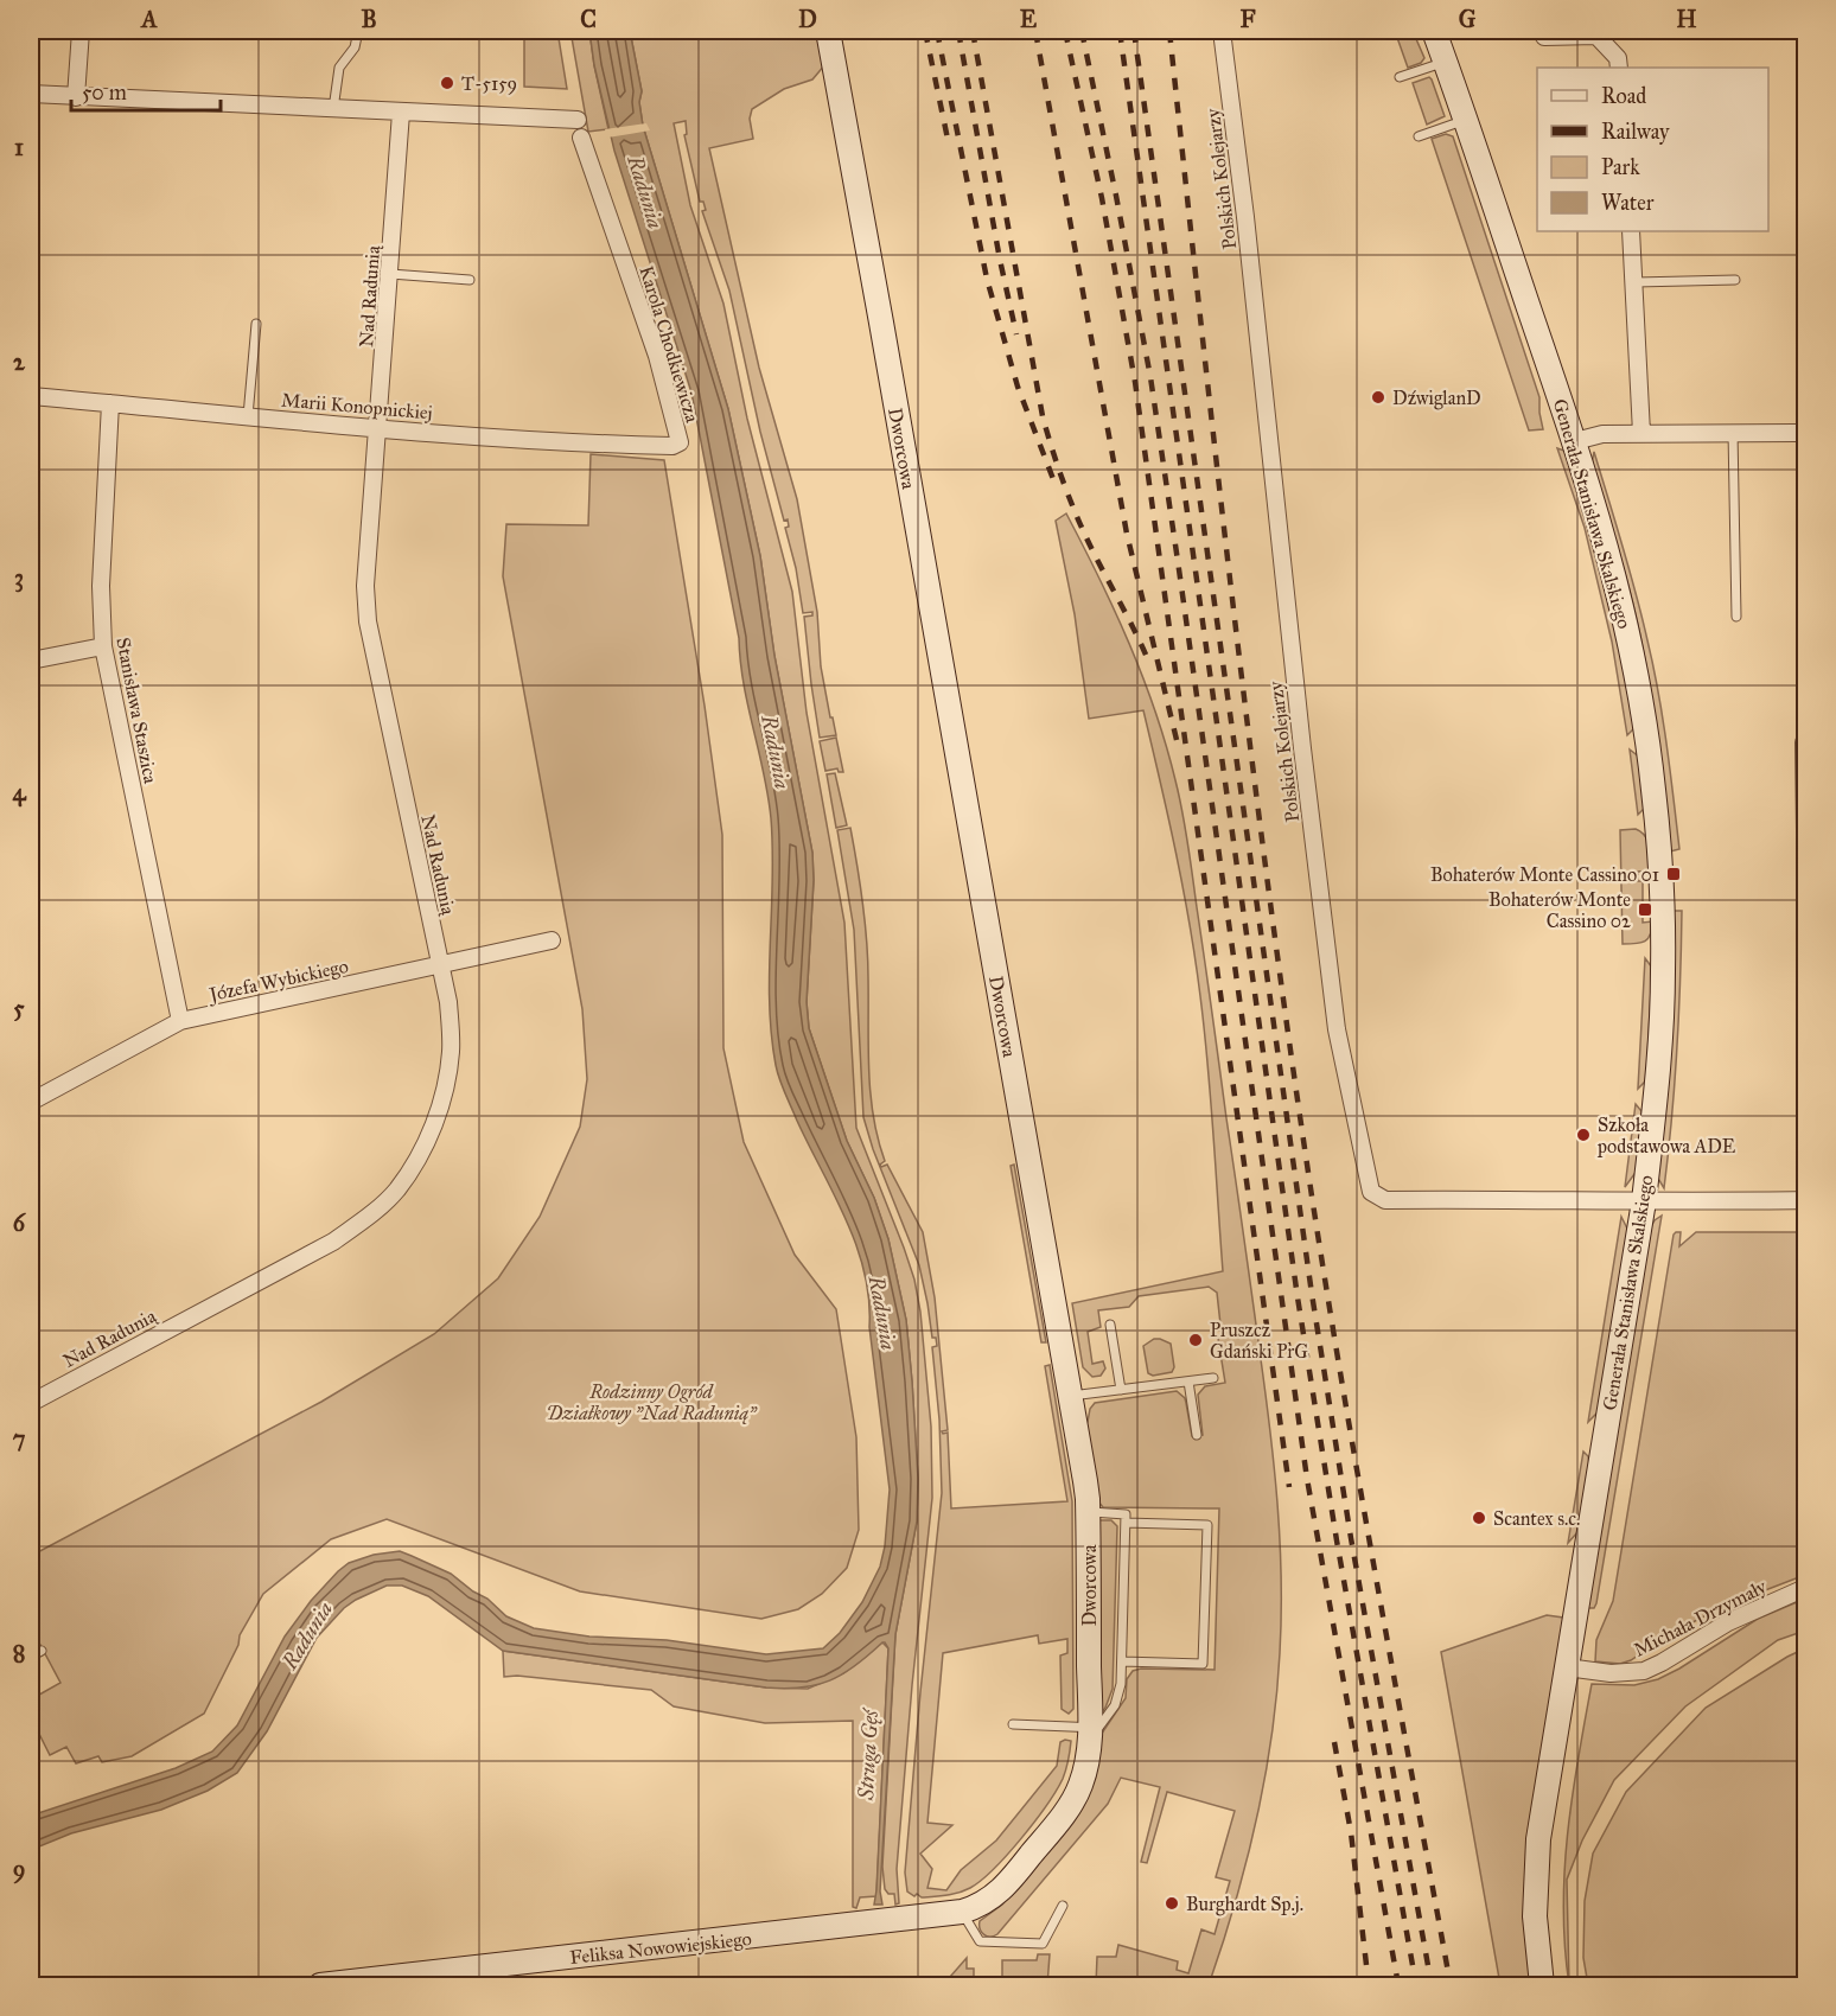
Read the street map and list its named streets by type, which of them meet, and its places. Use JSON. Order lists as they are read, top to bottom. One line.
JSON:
{"streets":{"street":["Polskich Kolejarzy","Nad Radunią","Karola Chodkiewicza","Marii Konopnickiej","Dworcowa","Generała Stanisława Skalskiego","Stanisława Staszica","Józefa Wybickiego","Michała Drzymały","Feliksa Nowowiejskiego"]},"crossings":[["Polskich Kolejarzy","Generała Stanisława Skalskiego"],["Nad Radunią","Marii Konopnickiej"],["Nad Radunią","Józefa Wybickiego"],["Karola Chodkiewicza","Marii Konopnickiej"],["Marii Konopnickiej","Stanisława Staszica"],["Dworcowa","Feliksa Nowowiejskiego"],["Generała Stanisława Skalskiego","Michała Drzymały"],["Stanisława Staszica","Józefa Wybickiego"]],"water":["Radunia","Struga Gęś"],"parks":["Rodzinny Ogród Działkowy \"Nad Radunią\""],"places":{"other":["T-5159","DźwiglanD","Szkoła podstawowa ADE","Pruszcz Gdański PrG","Scantex s.c.","Burghardt Sp.j."],"transit":["Bohaterów Monte Cassino 01","Bohaterów Monte Cassino 02"]},"legend":["Road","Railway","Park","Water"],"scale_bar":"50 m","grid":{"columns":["A","B","C","D","E","F","G","H"],"rows":["1","2","3","4","5","6","7","8","9"]}}
